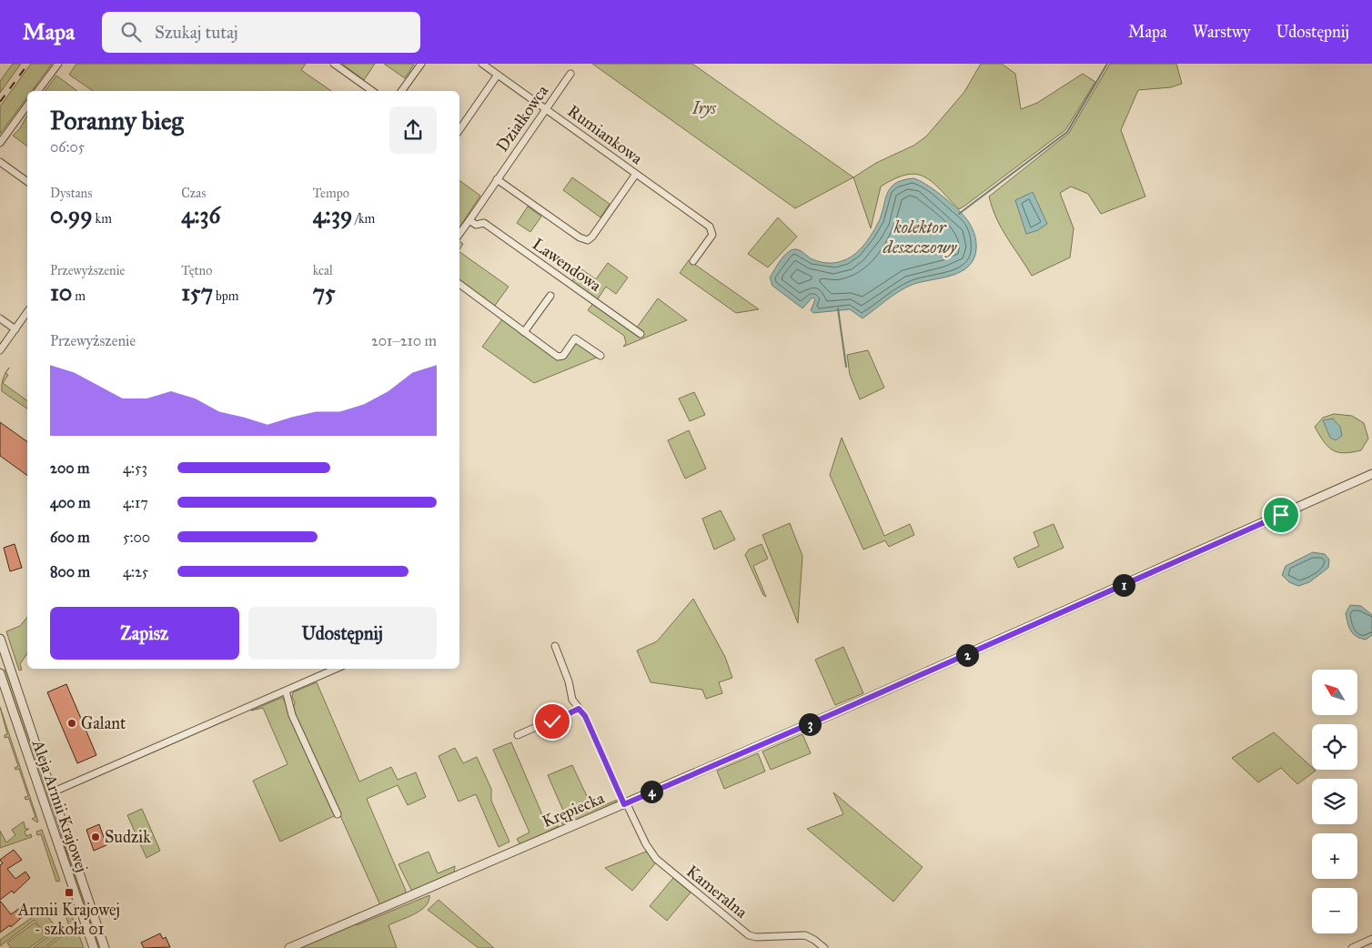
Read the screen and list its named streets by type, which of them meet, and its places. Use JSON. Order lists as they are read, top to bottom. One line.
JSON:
{"streets":{"street":["Działkowca","Rumiankowa","Lawendowa","Aleja Armii Krajowej","Krępiecka","Kameralna"]},"crossings":[["Działkowca","Rumiankowa"],["Działkowca","Lawendowa"],["Krępiecka","Kameralna"]],"water":["kolektor deszczowy"],"parks":["Irys"],"places":{"other":["Galant","Sudzik"],"transit":["Armii Krajowej - szkoła 01"]},"north":"top left","page":{"header":"Mapa","search":"Szukaj tutaj","nav":["Mapa","Warstwy","Udostępnij"],"heading":["Poranny bieg","06:05"],"stats":[["Dystans","0.99 km"],["Czas","4:36"],["Tempo","4:39 /km"],["Przewyższenie","10 m"],["Tętno","157 bpm"],["kcal","75"]],"chart":["Przewyższenie","201–210 m"],"list":[{"name":"200 m","note":"4:53"},{"name":"400 m","note":"4:17"},{"name":"600 m","note":"5:00"},{"name":"800 m","note":"4:25"}],"pins":["1","2","3","4"],"buttons":["Zapisz","Udostępnij"],"map_buttons":["+","−"]}}
